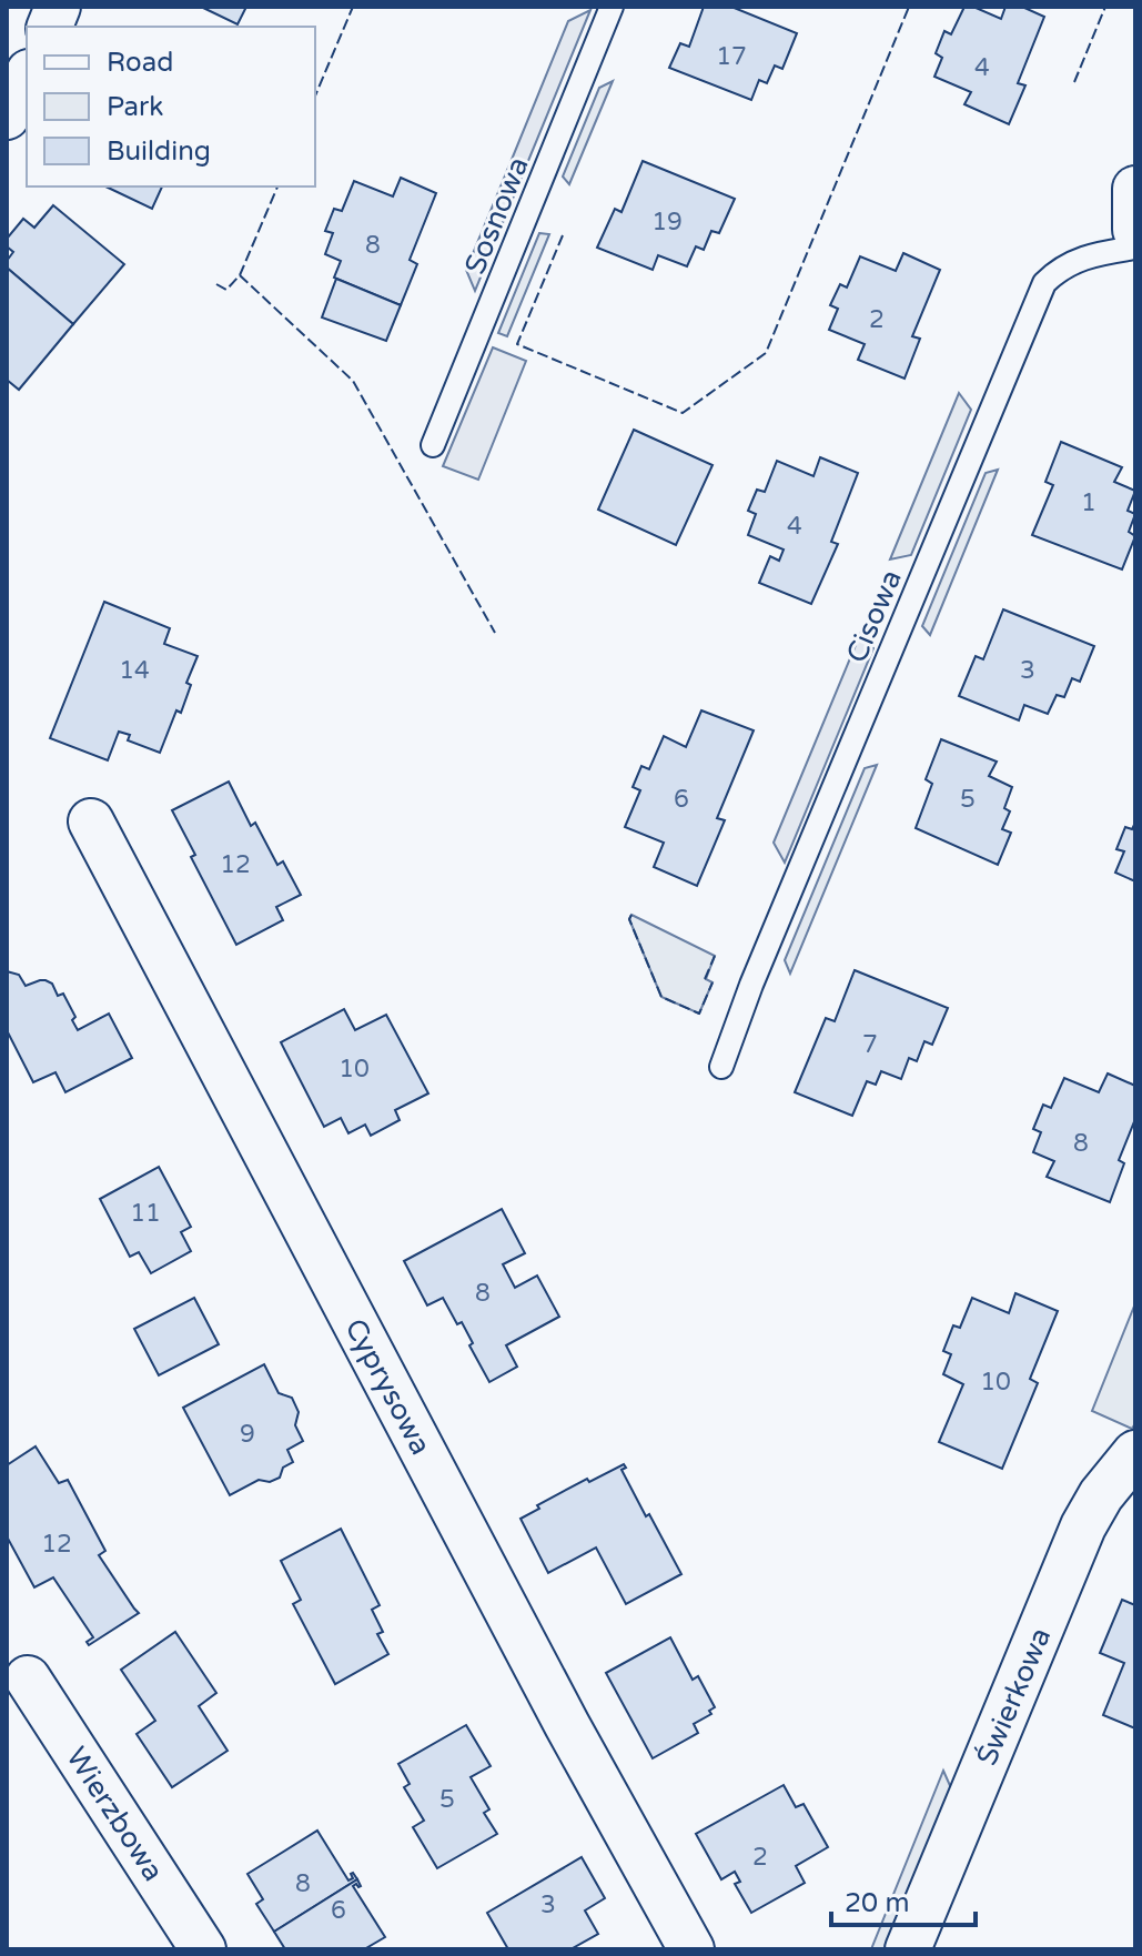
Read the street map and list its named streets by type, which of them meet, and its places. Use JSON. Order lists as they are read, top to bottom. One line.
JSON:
{"streets":{"street":["Cyprysowa","Świerkowa","Wierzbowa"],"lane":["Sosnowa","Cisowa"]},"house_numbers":["17","4","19","8","2","1","4","14","3","6","5","12","7","10","8","11","8","10","9","12","5","2","8","3","6"],"legend":["Road","Park","Building"],"scale_bar":"20 m"}
